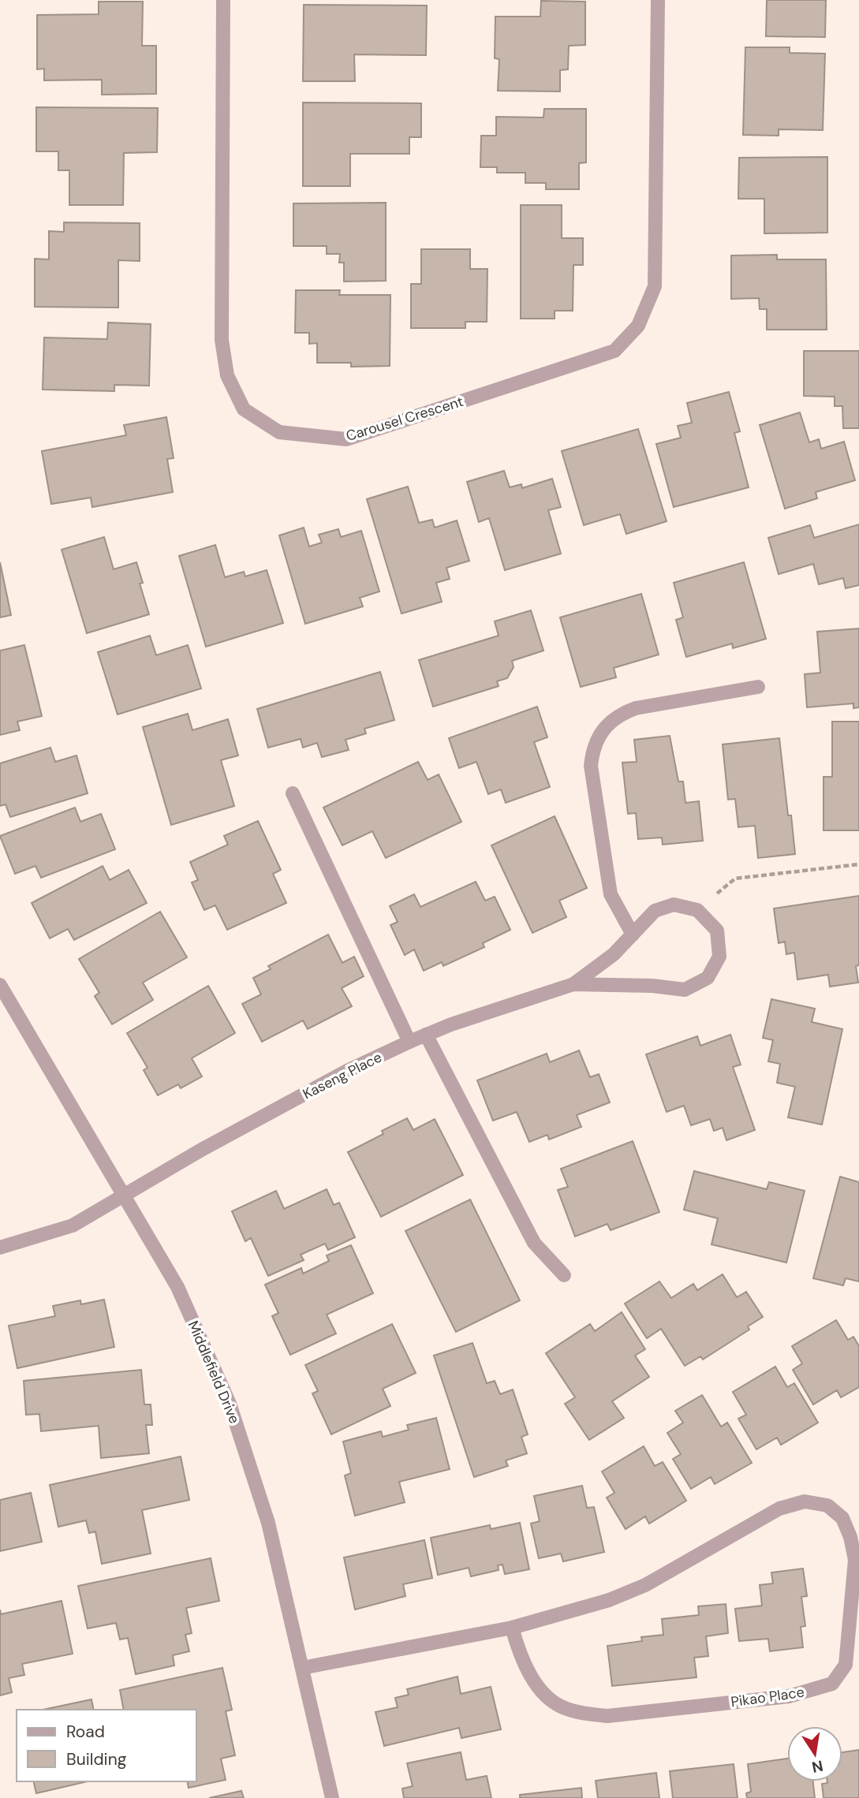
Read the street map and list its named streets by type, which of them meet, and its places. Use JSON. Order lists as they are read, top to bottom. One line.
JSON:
{"streets":{"street":["Carousel Crescent","Kaseng Place","Middlefield Drive","Pikao Place"]},"crossings":[["Kaseng Place","Middlefield Drive"],["Middlefield Drive","Pikao Place"]],"legend":["Road","Building"],"north":"bottom"}
